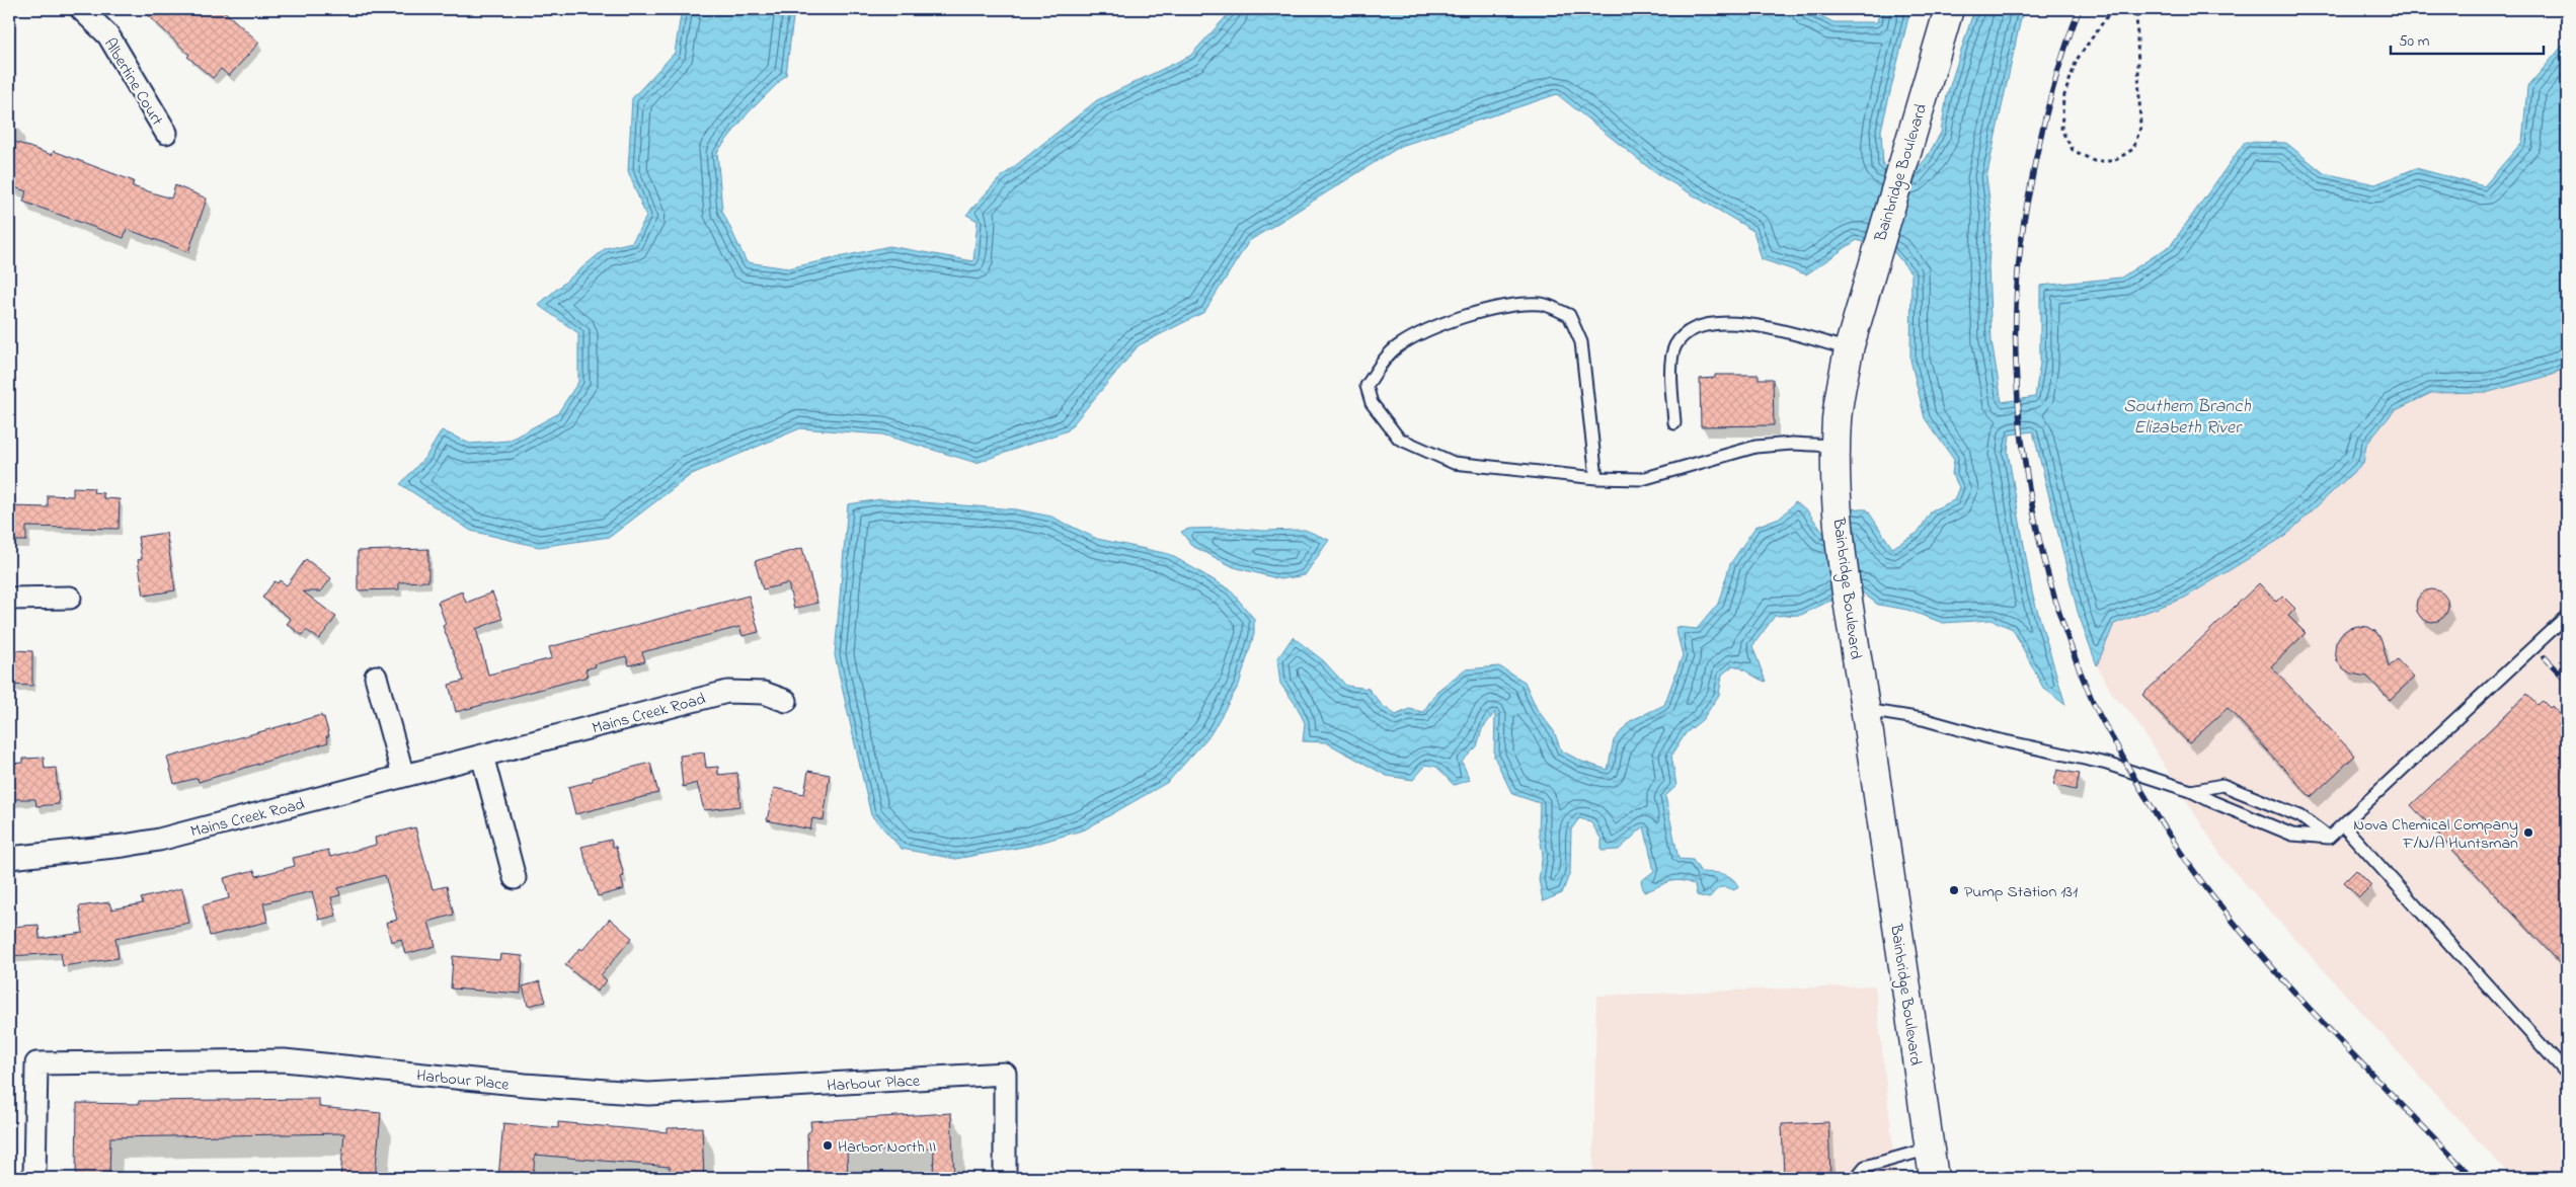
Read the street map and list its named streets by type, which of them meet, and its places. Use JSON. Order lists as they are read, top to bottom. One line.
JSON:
{"streets":{"main road":["Bainbridge Boulevard"],"street":["Albertine Court","Mains Creek Road","Harbour Place"]},"water":["Southern Branch Elizabeth River"],"places":["Nova Chemical Company F/N/A Huntsman","Pump Station 131","Harbor North II"],"scale_bar":"50 m"}
